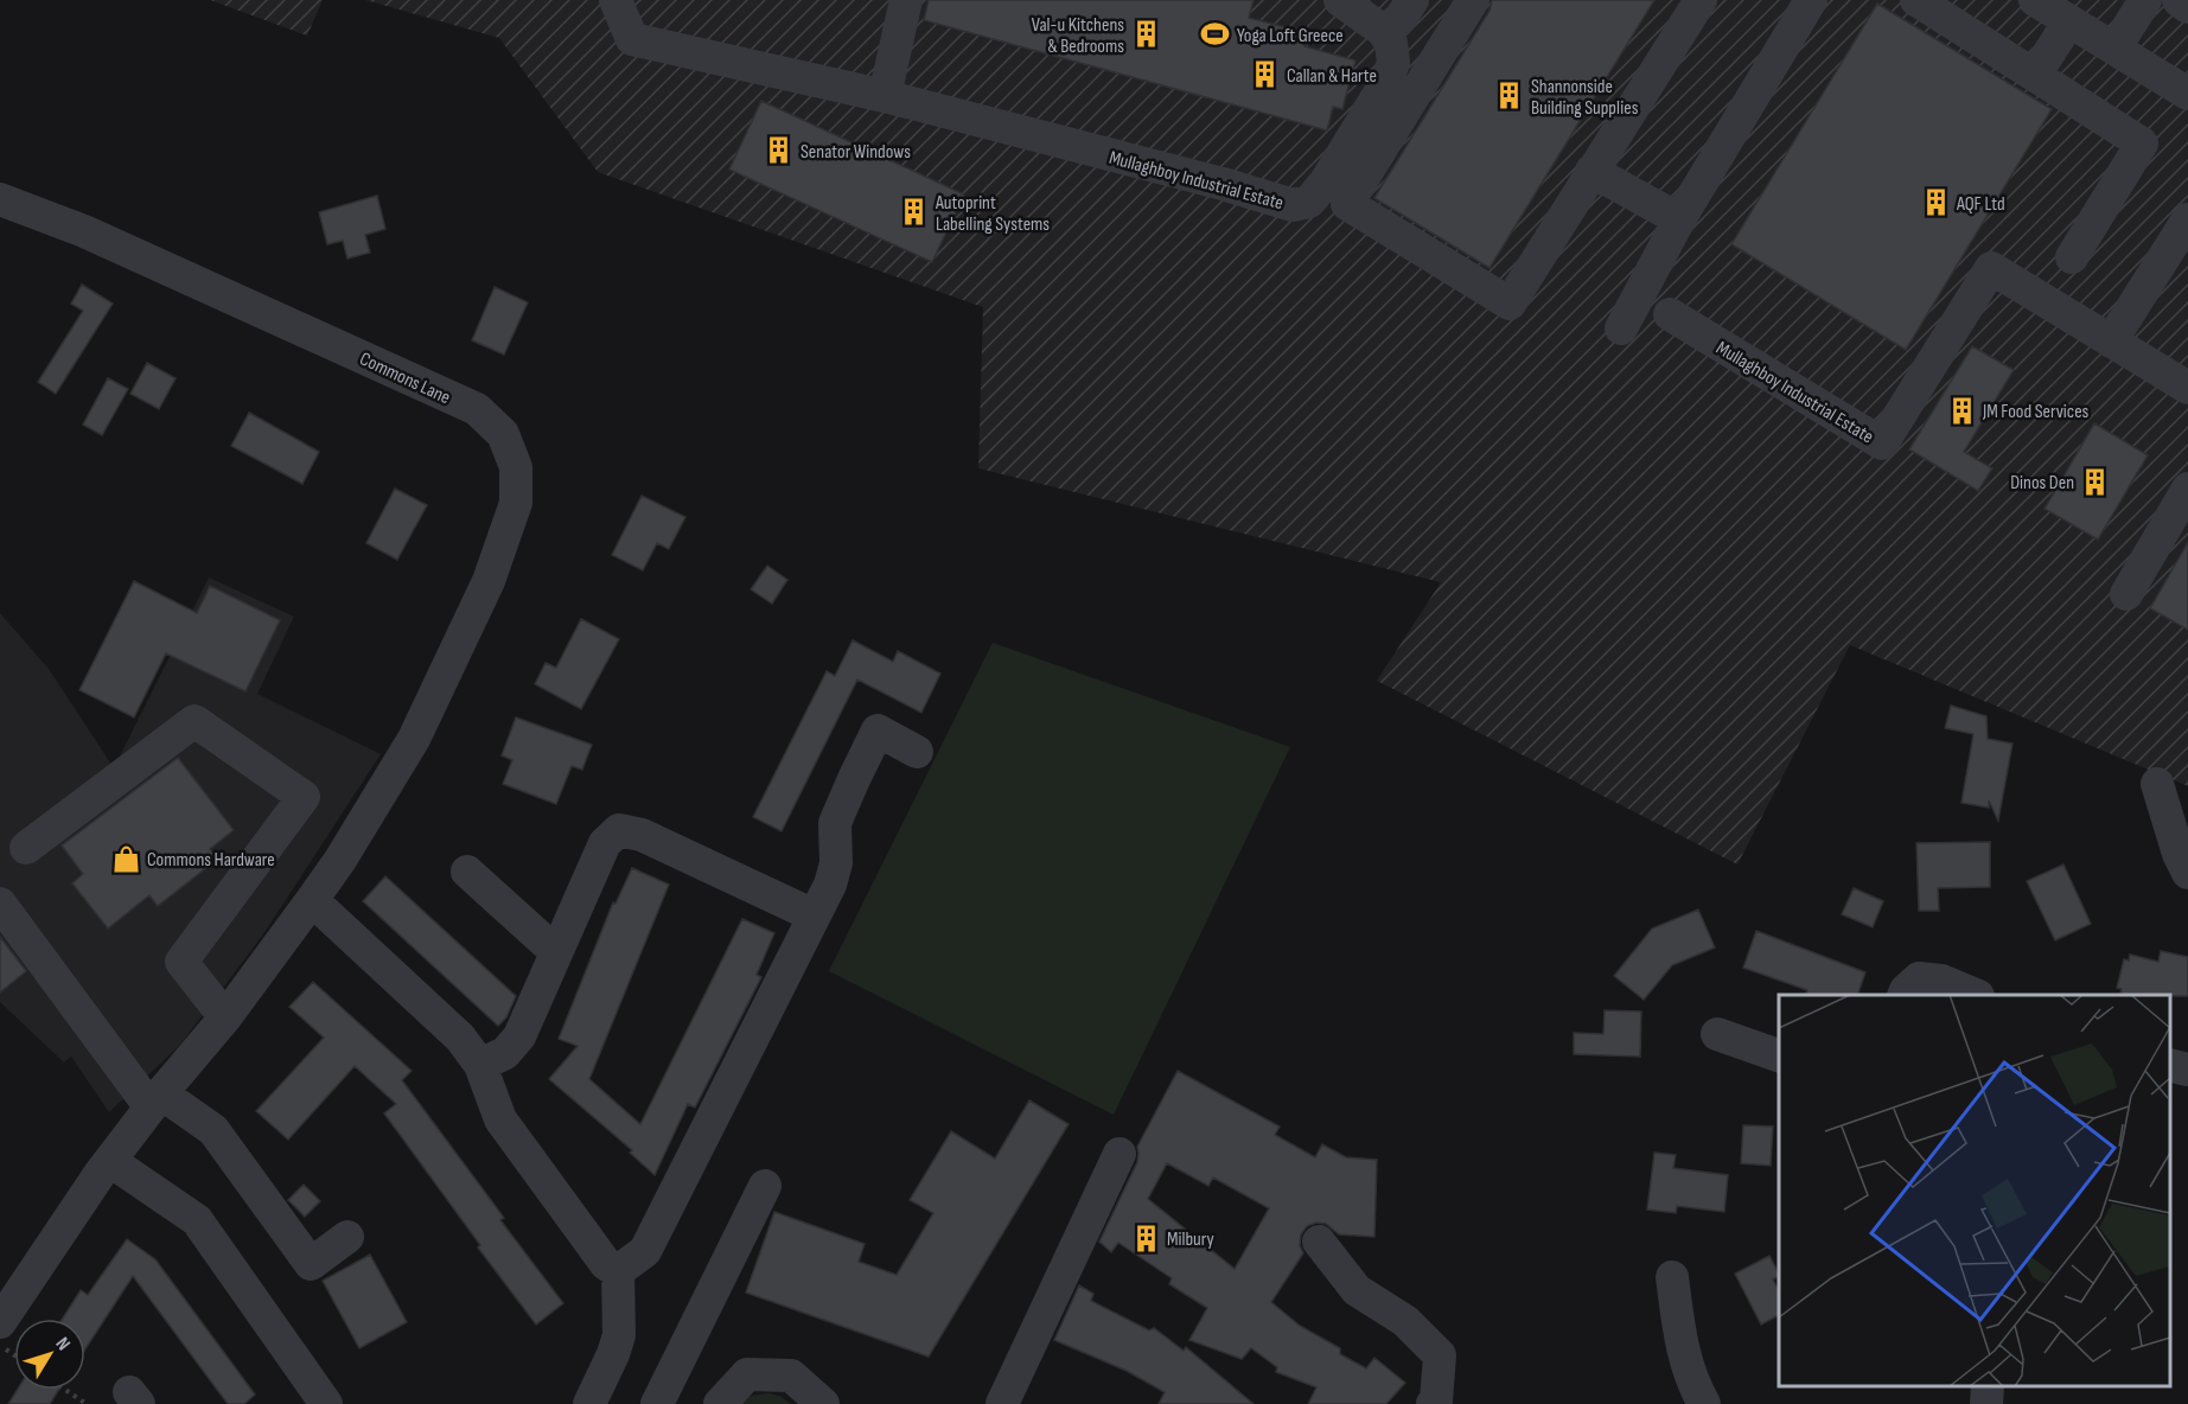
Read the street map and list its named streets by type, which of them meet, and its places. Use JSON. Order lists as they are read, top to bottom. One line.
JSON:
{"streets":{"street":["Mullaghboy Industrial Estate","Commons Lane"]},"places":{"building":["Val-u Kitchens & Bedrooms","Callan & Harte","Shannonside Building Supplies","Senator Windows","AQF Ltd","Autoprint Labelling Systems","JM Food Services","Dinos Den","Milbury"],"sports":["Yoga Loft Greece"],"shop":["Commons Hardware"]},"north":"top right"}
